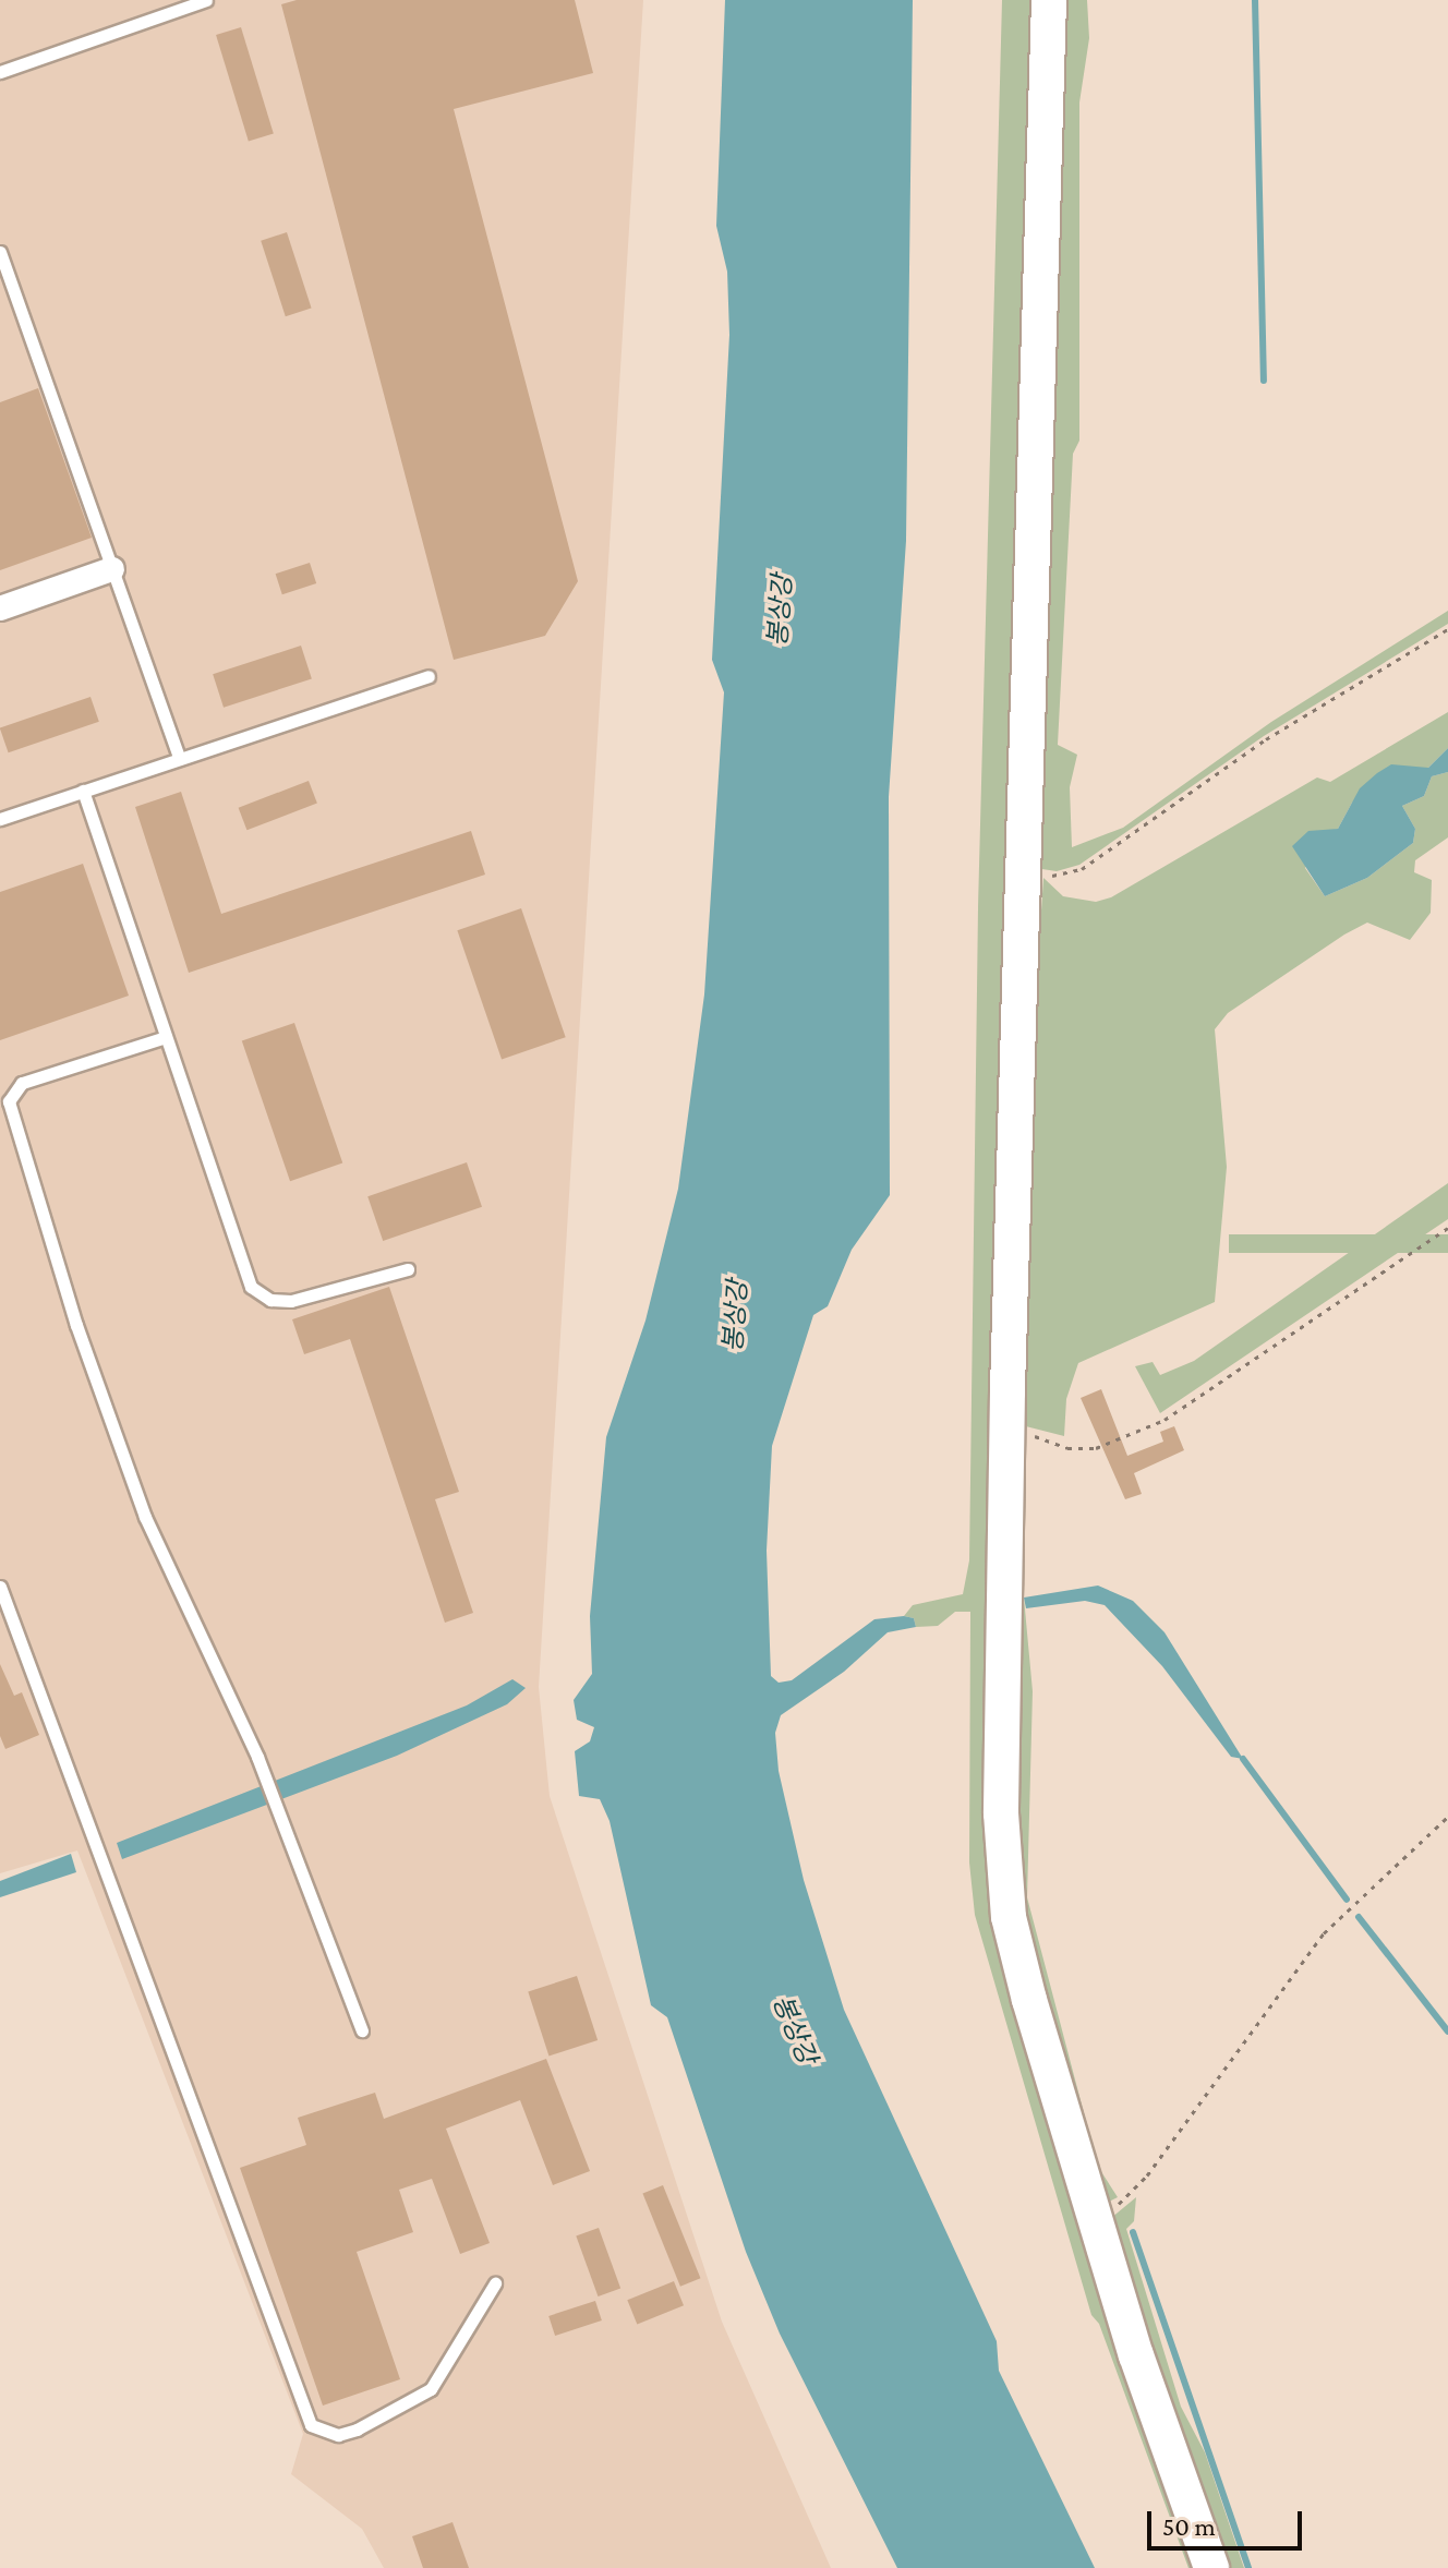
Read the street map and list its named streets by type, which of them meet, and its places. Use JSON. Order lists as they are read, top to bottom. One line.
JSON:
{"water":["봉상강"],"scale_bar":"50 m"}
